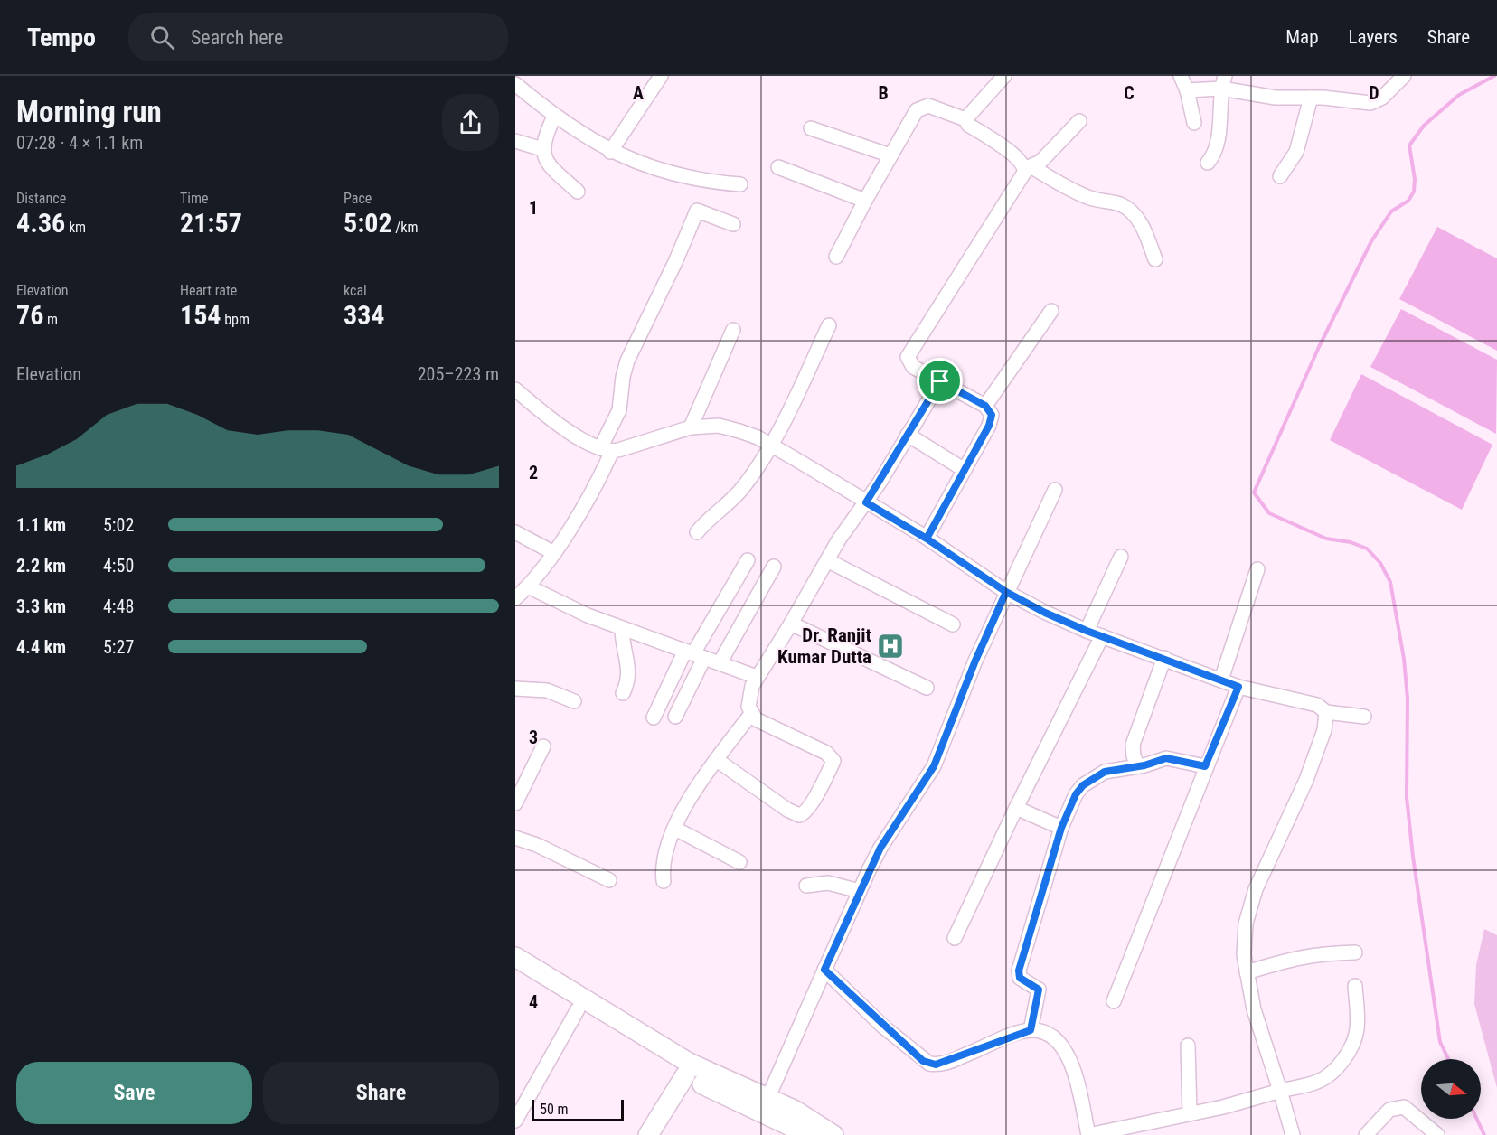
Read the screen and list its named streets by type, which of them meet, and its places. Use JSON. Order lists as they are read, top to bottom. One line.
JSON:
{"places":{"hospital":["Dr. Ranjit Kumar Dutta"]},"scale_bar":"50 m","north":"right","page":{"header":"Tempo","search":"Search here","nav":["Map","Layers","Share"],"heading":["Morning run","07:28 · 4 × 1.1 km"],"stats":[["Distance","4.36 km"],["Time","21:57"],["Pace","5:02 /km"],["Elevation","76 m"],["Heart rate","154 bpm"],["kcal","334"]],"chart":["Elevation","205–223 m"],"list":[{"name":"1.1 km","note":"5:02"},{"name":"2.2 km","note":"4:50"},{"name":"3.3 km","note":"4:48"},{"name":"4.4 km","note":"5:27"}],"buttons":["Save","Share"],"scale":"50 m"},"grid":{"columns":["A","B","C","D"],"rows":["1","2","3","4"]}}
